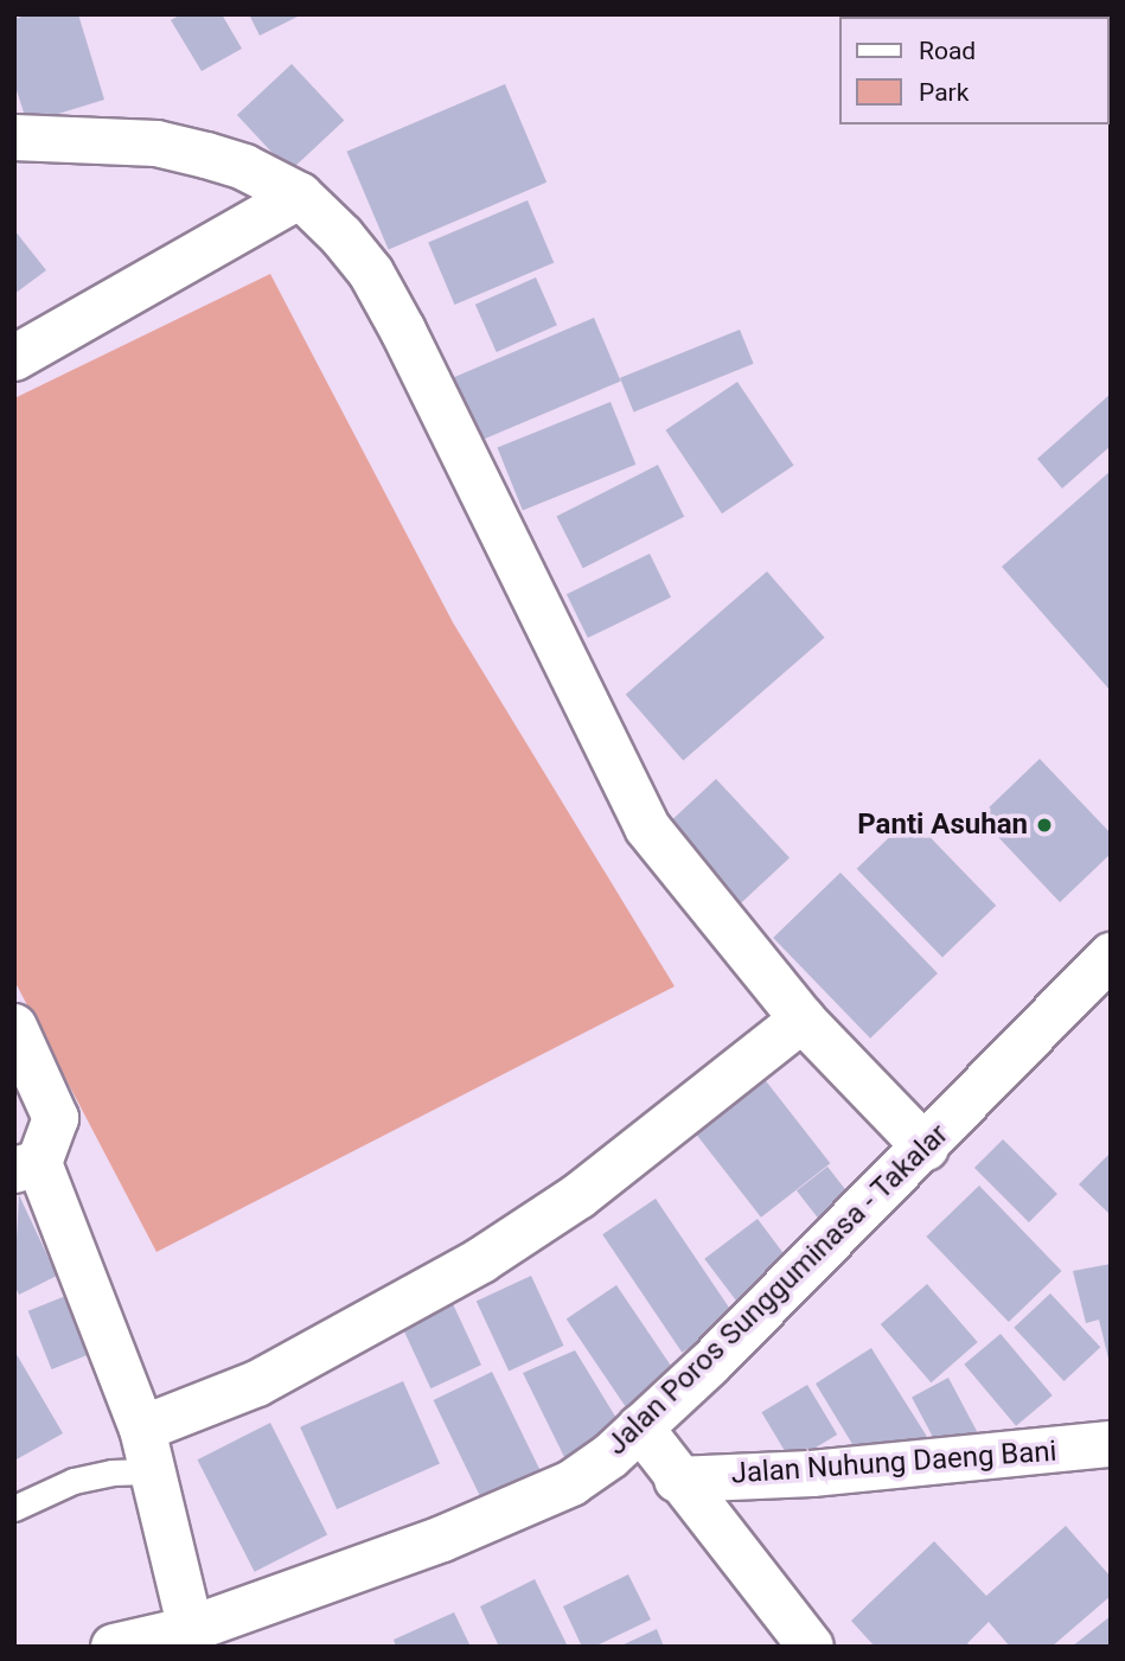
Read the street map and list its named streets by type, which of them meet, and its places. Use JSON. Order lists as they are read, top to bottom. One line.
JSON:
{"streets":{"main road":["Jalan Poros Sungguminasa - Takalar","Jalan Nuhung Daeng Bani"]},"places":["Panti Asuhan"],"legend":["Road","Park"]}
